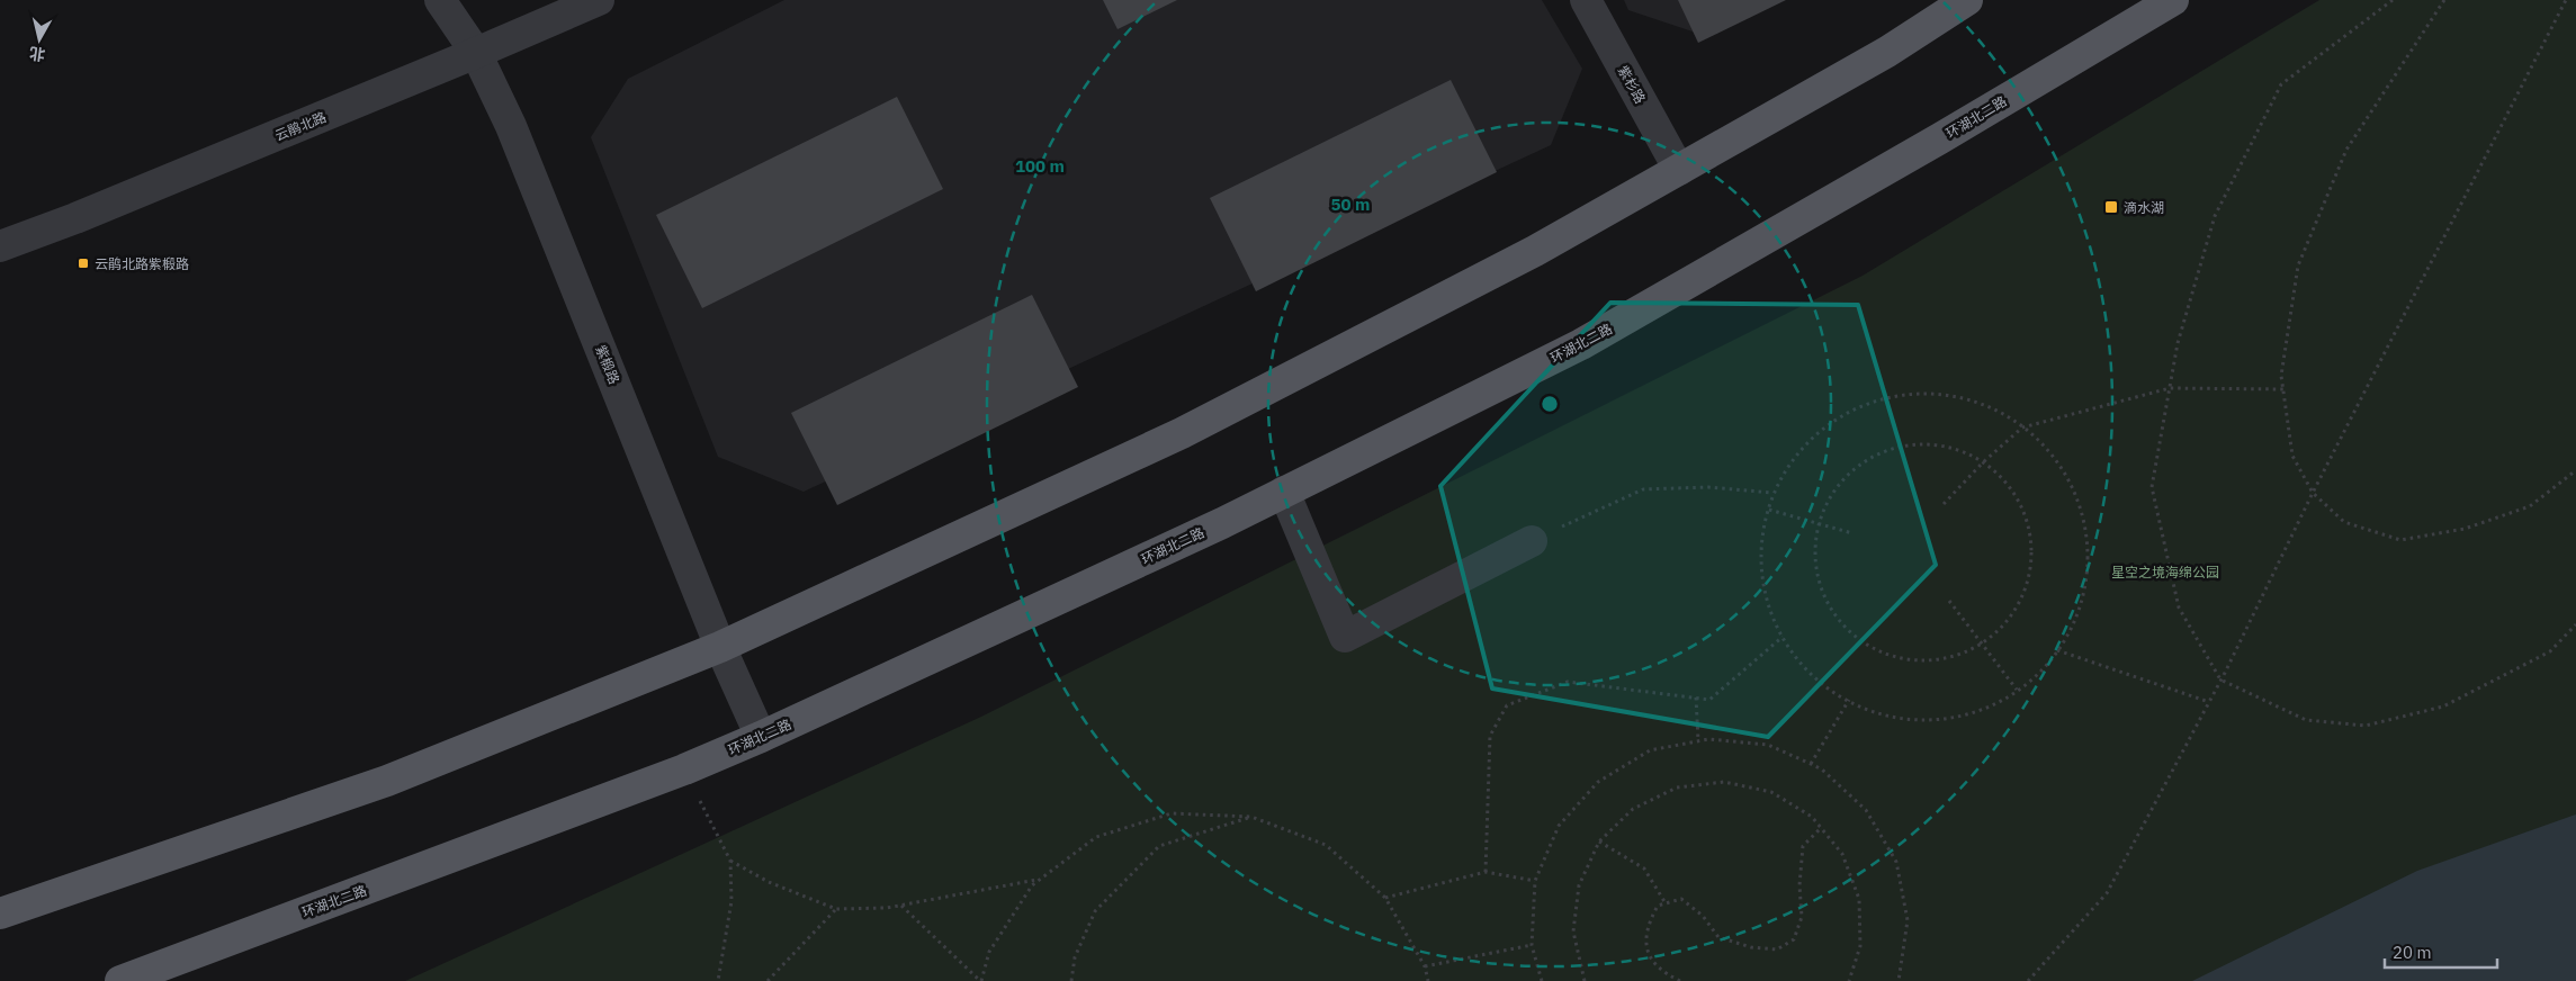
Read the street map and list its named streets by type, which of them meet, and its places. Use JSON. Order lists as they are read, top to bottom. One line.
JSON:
{"streets":{"main road":["环湖北二路"],"street":["紫杉路","云鹃北路","紫椴路"]},"crossings":[["环湖北二路","紫椴路"],["云鹃北路","紫椴路"]],"parks":["星空之境海绵公园"],"places":{"transit":["滴水湖","云鹃北路紫椴路"]},"scale_bar":"20 m","north":"bottom","rings":["100 m","50 m"]}
